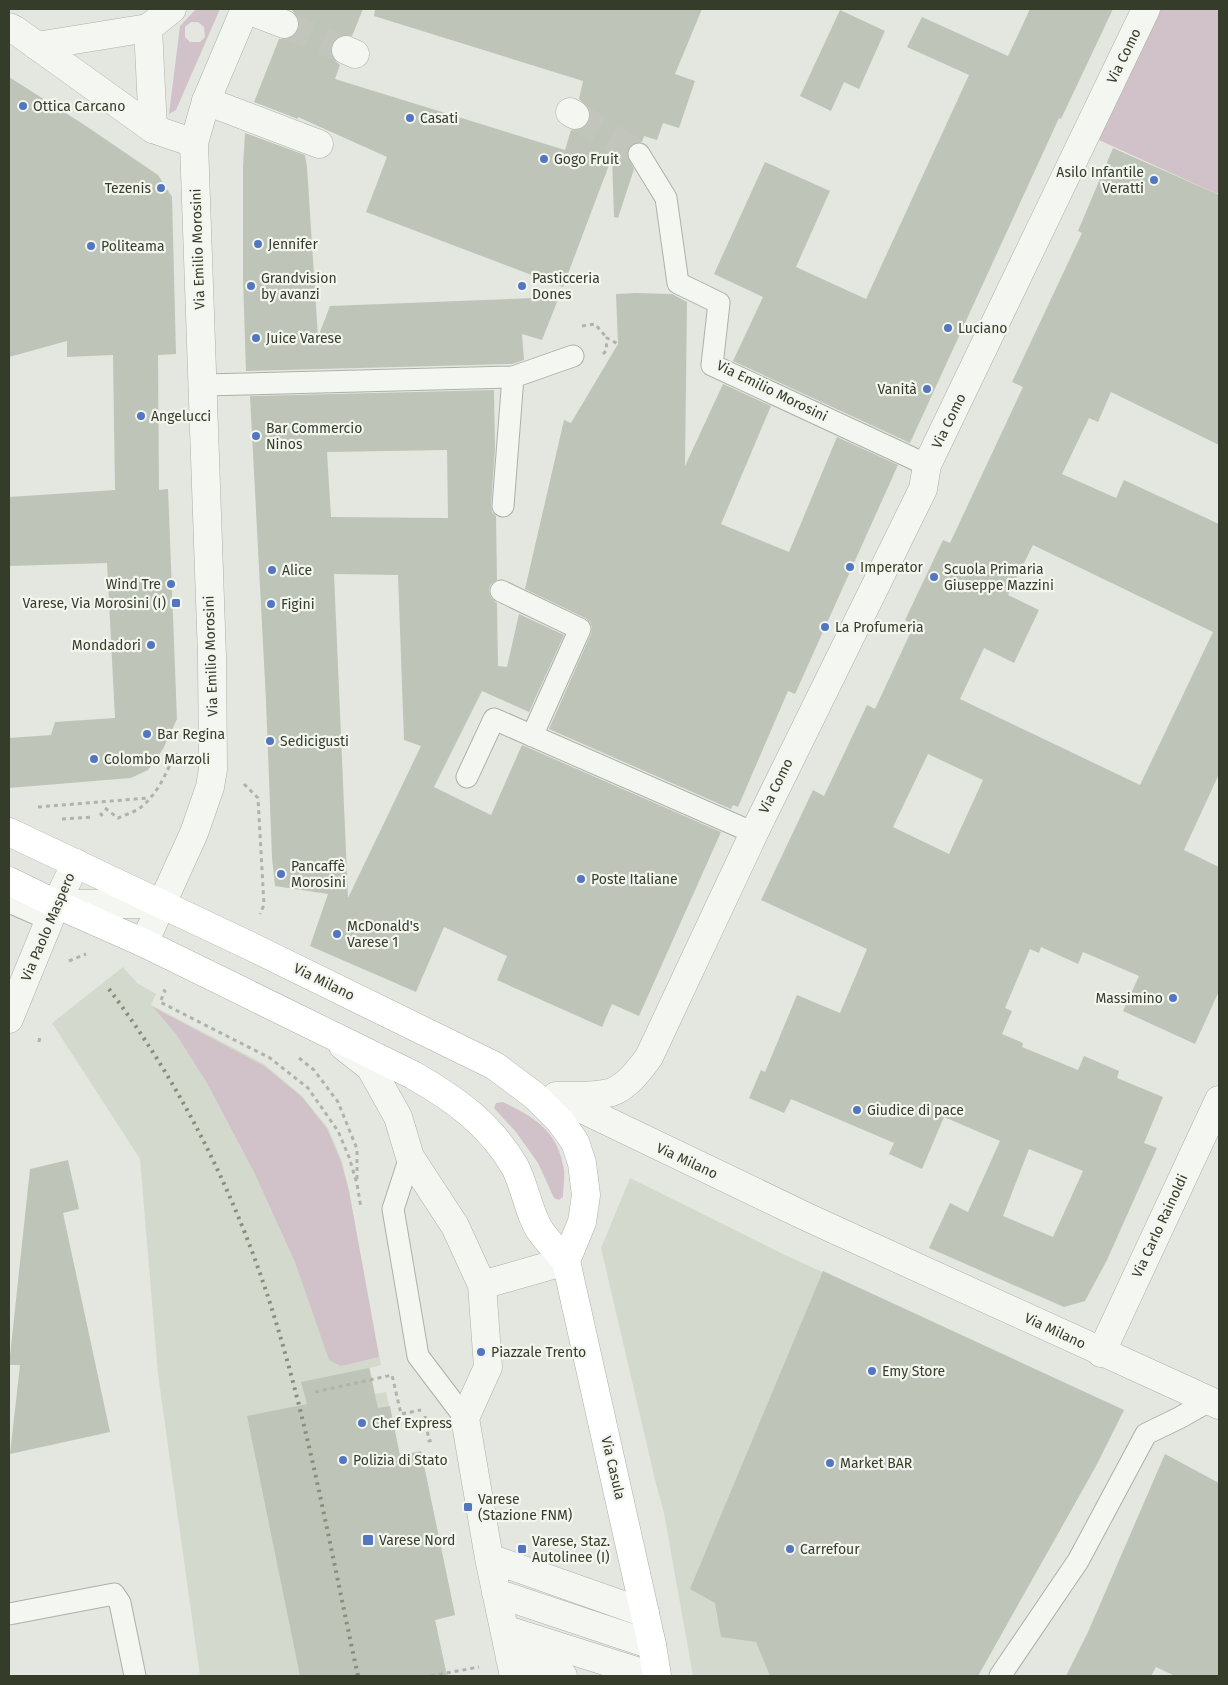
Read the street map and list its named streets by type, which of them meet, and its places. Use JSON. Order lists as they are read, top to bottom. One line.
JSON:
{"streets":{"main road":["Via Milano","Via Casula"],"street":["Via Como","Via Emilio Morosini","Via Paolo Maspero","Via Carlo Rainoldi"]},"crossings":[["Via Como","Via Emilio Morosini"],["Via Como","Via Milano"],["Via Emilio Morosini","Via Milano"],["Via Paolo Maspero","Via Milano"],["Via Milano","Via Carlo Rainoldi"],["Via Milano","Via Casula"]],"places":{"other":["Ottica Carcano","Casati","Gogo Fruit","Asilo Infantile Veratti","Tezenis","Jennifer","Politeama","Grandvision by avanzi","Pasticceria Dones","Luciano","Juice Varese","Vanità","Angelucci","Bar Commercio Ninos","Imperator","Alice","Scuola Primaria Giuseppe Mazzini","Wind Tre","Figini","La Profumeria","Mondadori","Bar Regina","Sedicigusti","Colombo Marzoli","Pancaffè Morosini","Poste Italiane","McDonald's Varese 1","Massimino","Giudice di pace","Piazzale Trento","Emy Store","Chef Express","Polizia di Stato","Market BAR","Carrefour"],"transit":["Varese, Via Morosini (I)","Varese (Stazione FNM)","Varese Nord","Varese, Staz. Autolinee (I)"]}}
